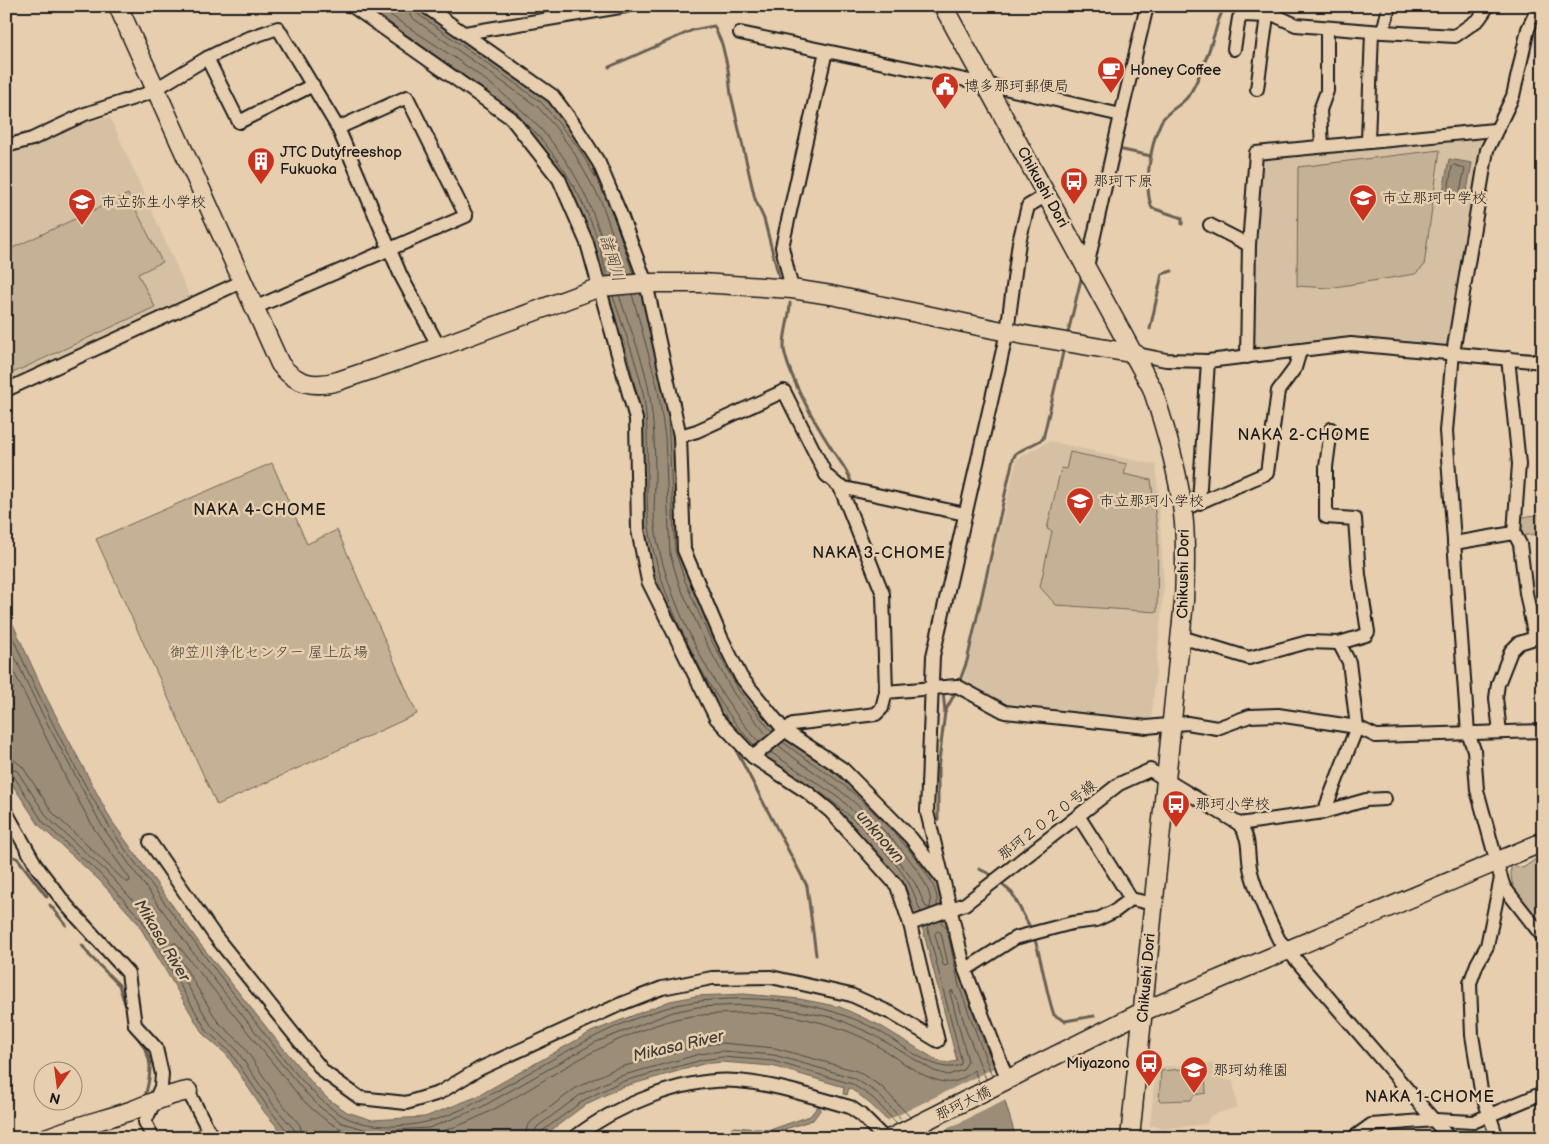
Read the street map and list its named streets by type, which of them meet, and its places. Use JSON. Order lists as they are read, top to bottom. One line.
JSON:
{"streets":{"street":["Chikushi Dori","那珂２０２０号線","那珂大橋"]},"crossings":[["Chikushi Dori","那珂２０２０号線"],["Chikushi Dori","那珂大橋"]],"districts":["NAKA 2-CHOME","NAKA 4-CHOME","NAKA 3-CHOME","NAKA 1-CHOME"],"water":["諸岡川","unknown","Mikasa River"],"parks":["御笠川浄化センター 屋上広場"],"places":{"cafe":["Honey Coffee"],"public building":["博多那珂郵便局"],"building":["JTC Dutyfreeshop Fukuoka"],"bus stop":["那珂下原","那珂小学校","Miyazono"],"school or university":["市立那珂中学校","市立弥生小学校","市立那珂小学校","那珂幼稚園"]},"north":"bottom"}
